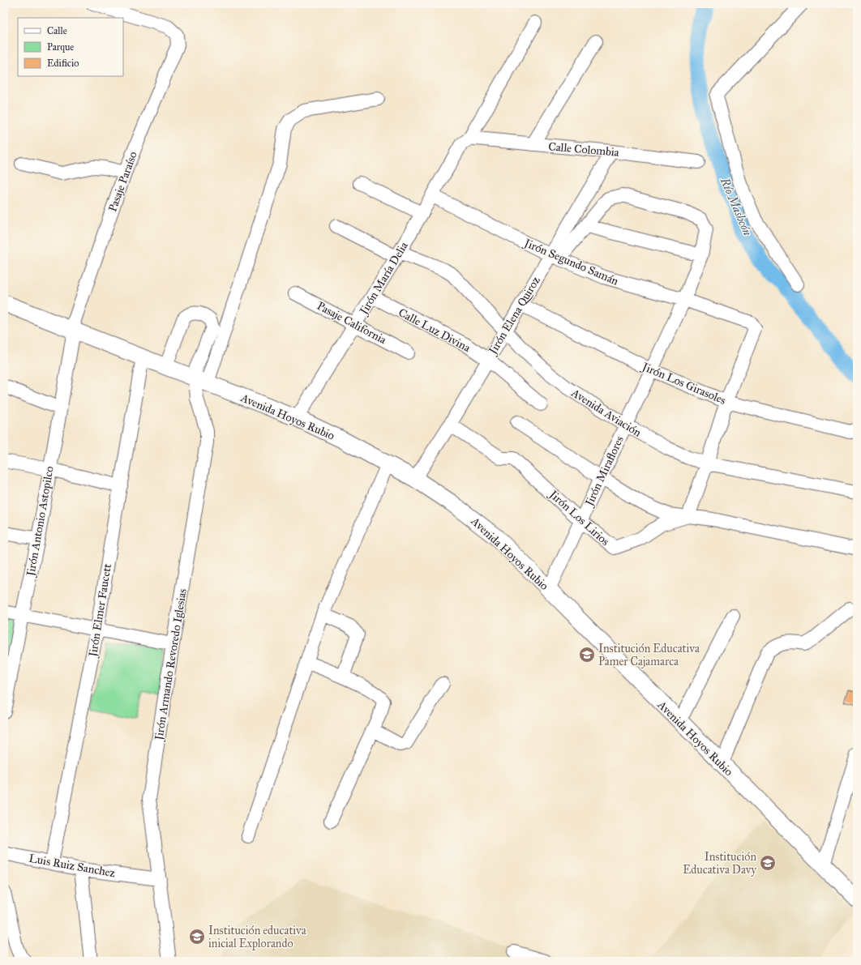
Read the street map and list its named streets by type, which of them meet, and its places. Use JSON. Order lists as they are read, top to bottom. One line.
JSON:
{"streets":{"main road":["Avenida Hoyos Rubio"],"street":["Calle Colombia","Pasaje Paraíso","Jirón Segundo Samán","Jirón María Delia","Jirón Elena Quiroz","Pasaje California","Calle Luz Divina","Jirón Los Girasoles","Avenida Aviación","Jirón Miraflores","Jirón Los Lirios","Jirón Antonio Astopilco","Jirón Elmer Faucett","Jirón Armando Revoredo Iglesias","Luis Ruiz Sanchez"]},"crossings":[["Calle Colombia","Jirón María Delia"],["Calle Colombia","Jirón Elena Quiroz"],["Pasaje Paraíso","Avenida Hoyos Rubio"],["Pasaje Paraíso","Jirón Antonio Astopilco"],["Jirón Segundo Samán","Jirón María Delia"],["Jirón Segundo Samán","Jirón Elena Quiroz"],["Jirón Segundo Samán","Jirón Los Girasoles"],["Jirón Segundo Samán","Jirón Miraflores"],["Jirón María Delia","Pasaje California"],["Jirón María Delia","Calle Luz Divina"],["Jirón María Delia","Avenida Aviación"],["Jirón María Delia","Avenida Hoyos Rubio"],["Jirón Elena Quiroz","Calle Luz Divina"],["Jirón Elena Quiroz","Jirón Los Girasoles"],["Jirón Elena Quiroz","Avenida Aviación"],["Jirón Elena Quiroz","Avenida Hoyos Rubio"],["Jirón Elena Quiroz","Jirón Miraflores"],["Jirón Elena Quiroz","Jirón Los Lirios"],["Jirón Los Girasoles","Jirón Miraflores"],["Avenida Aviación","Jirón Miraflores"],["Avenida Hoyos Rubio","Jirón Miraflores"],["Avenida Hoyos Rubio","Jirón Antonio Astopilco"],["Avenida Hoyos Rubio","Jirón Elmer Faucett"],["Avenida Hoyos Rubio","Jirón Armando Revoredo Iglesias"],["Jirón Miraflores","Jirón Los Lirios"],["Jirón Elmer Faucett","Luis Ruiz Sanchez"],["Jirón Armando Revoredo Iglesias","Luis Ruiz Sanchez"]],"water":["Río Mashcón"],"places":{"school or university":["Institución Educativa Pamer Cajamarca","Institución Educativa Davy","Institución educativa inicial Explorando"]},"legend":["Calle","Parque","Edificio"]}
